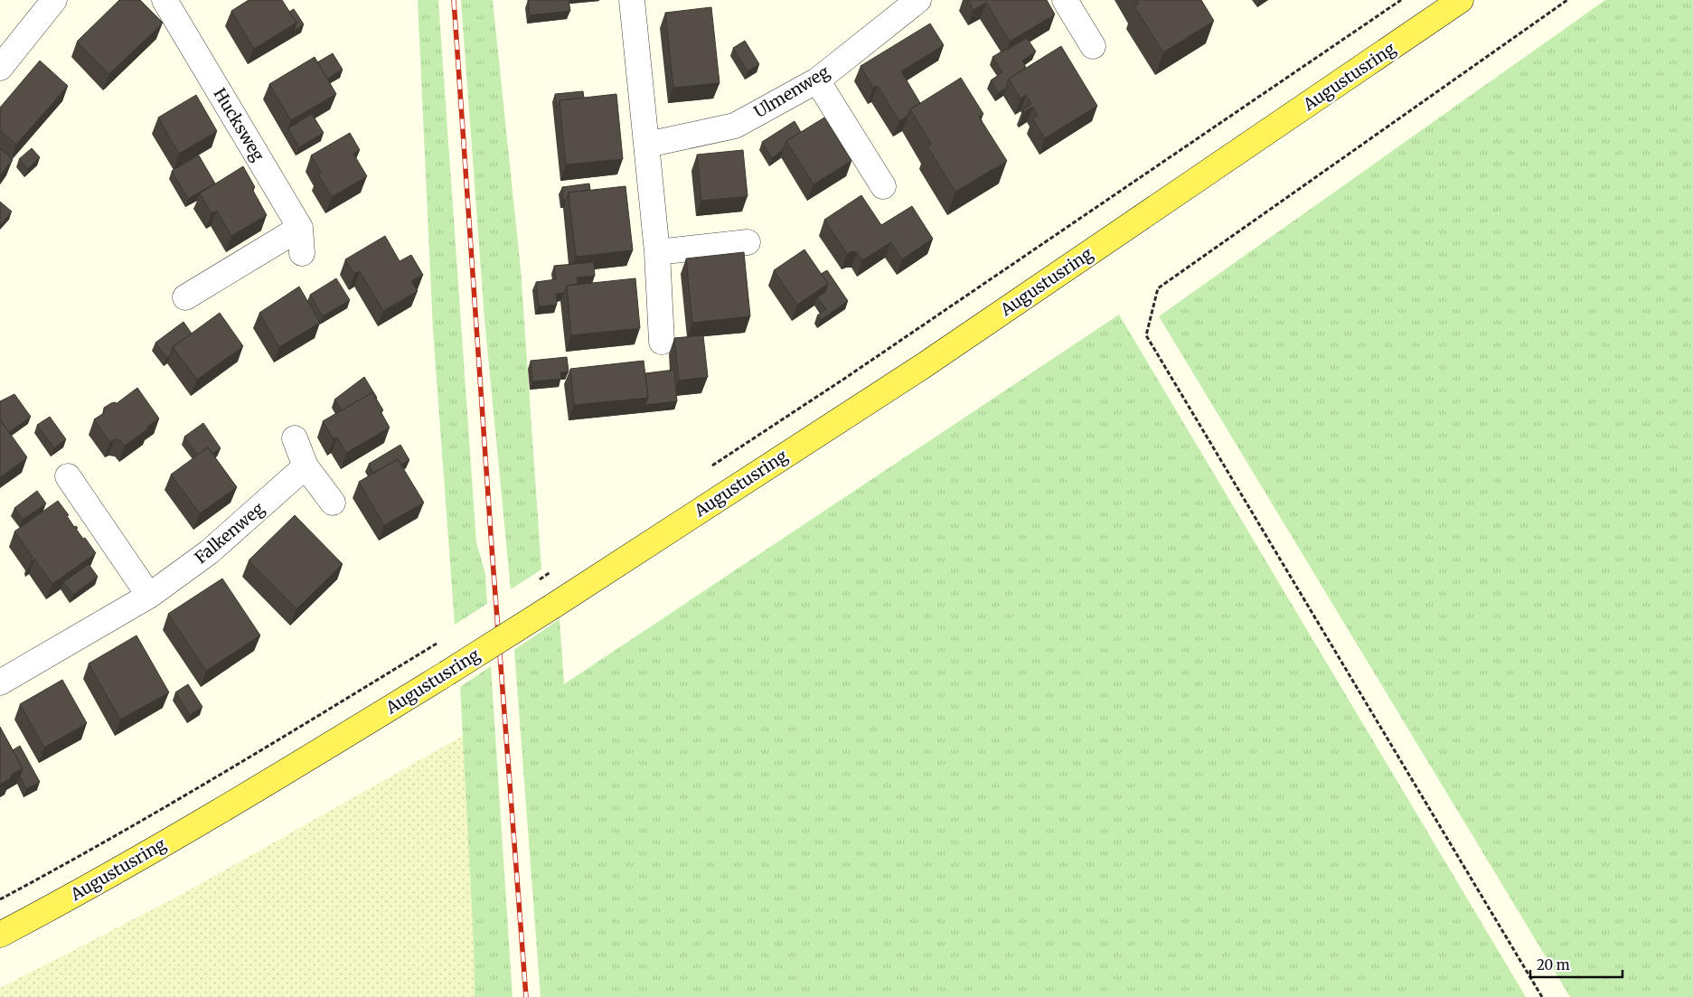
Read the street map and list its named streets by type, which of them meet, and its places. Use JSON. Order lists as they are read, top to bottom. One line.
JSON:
{"streets":{"main road":["Augustusring"],"street":["Ulmenweg","Hucksweg","Falkenweg"]},"scale_bar":"20 m"}
